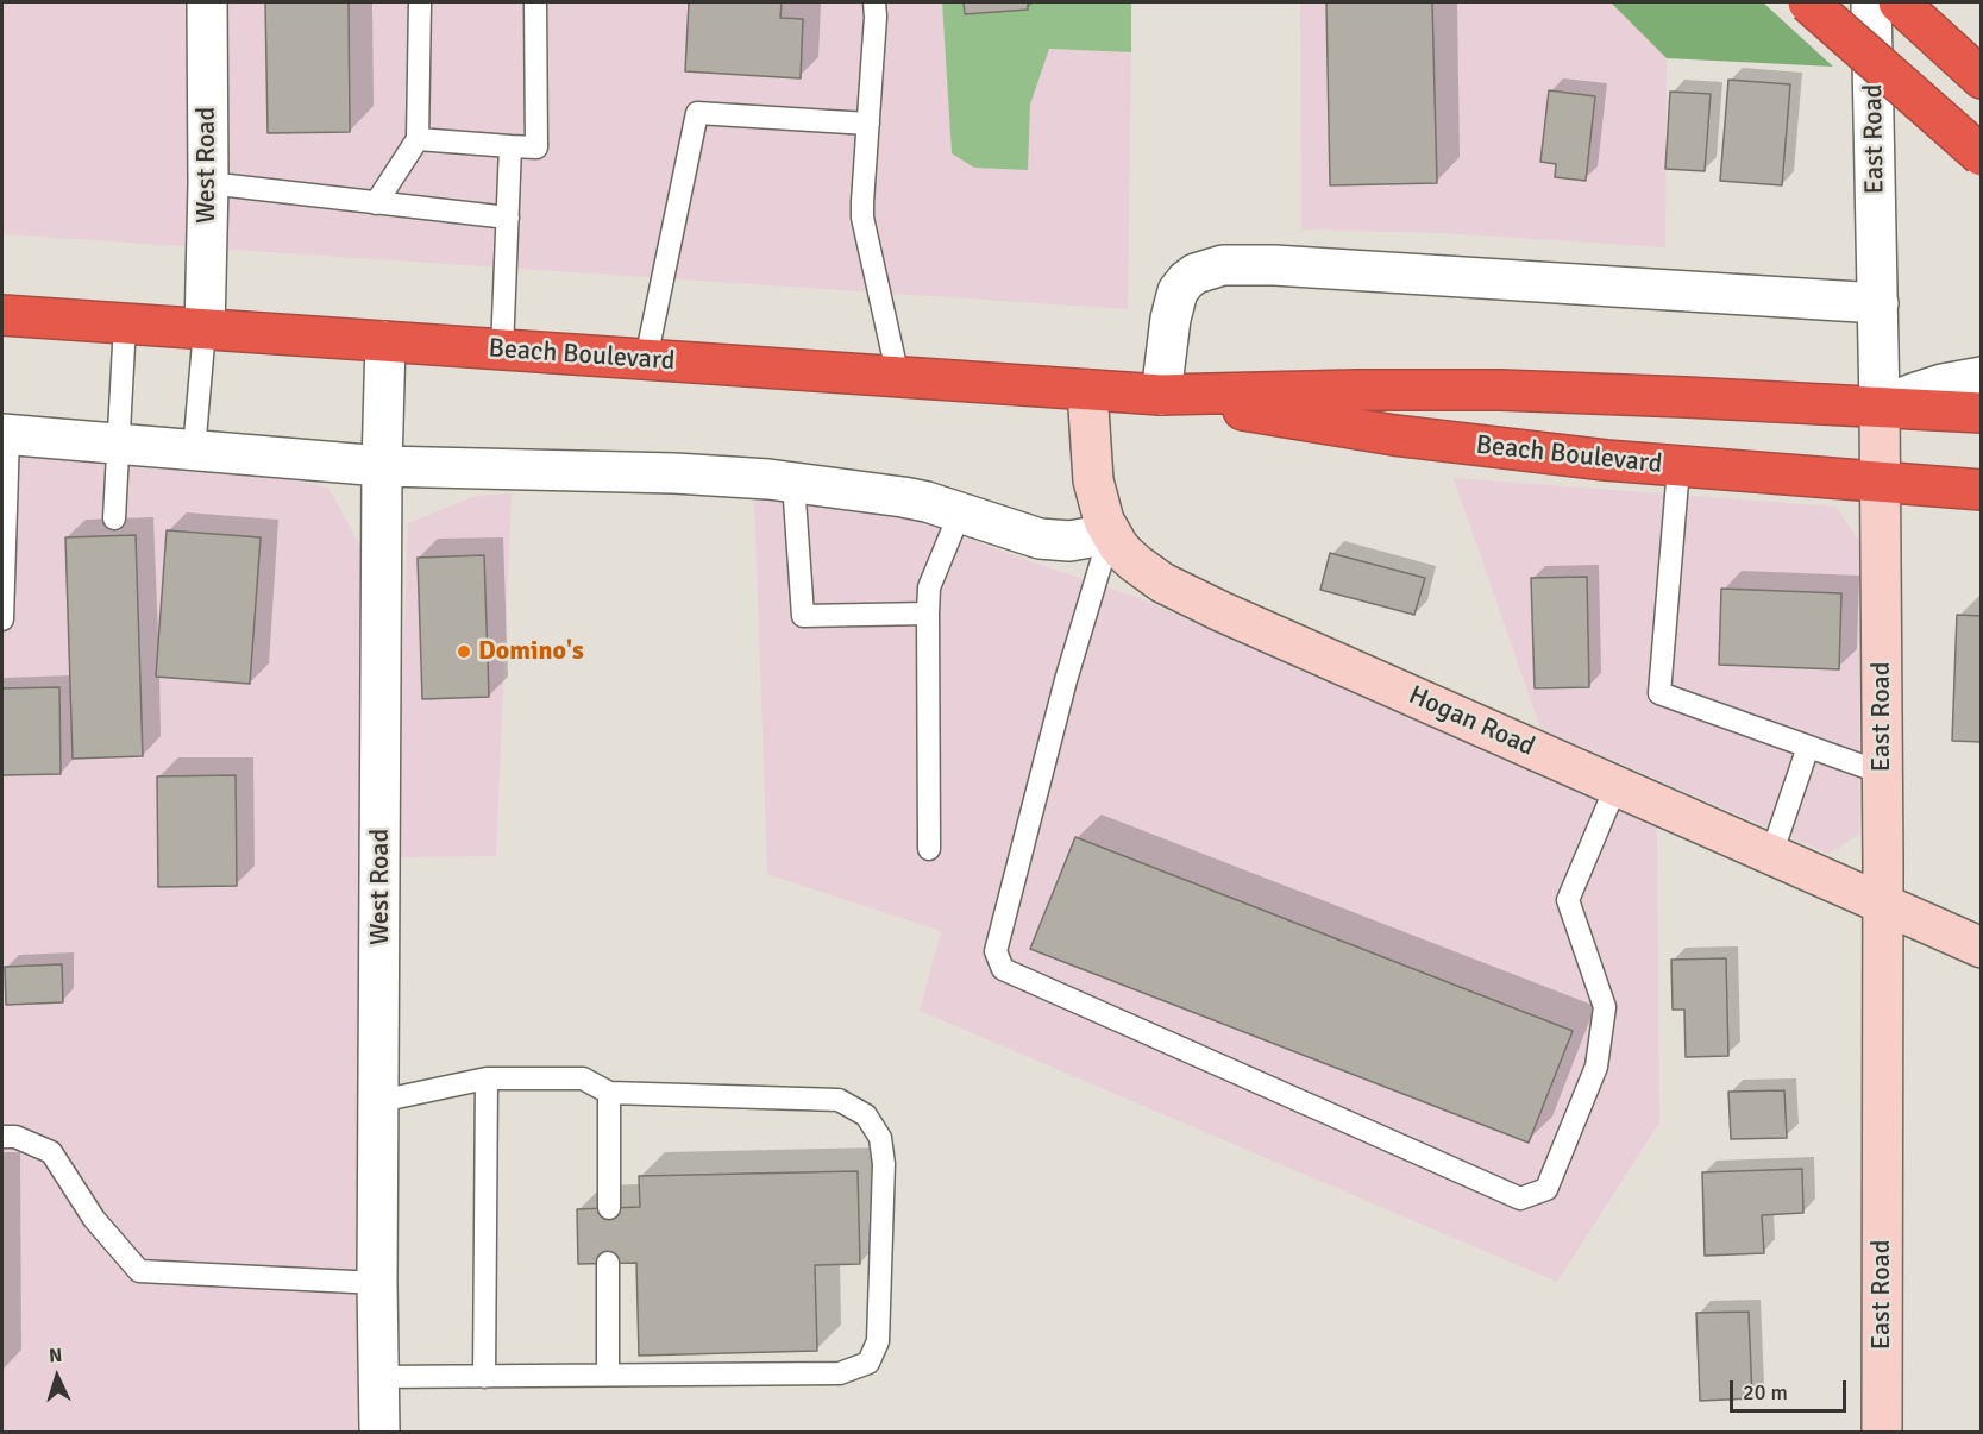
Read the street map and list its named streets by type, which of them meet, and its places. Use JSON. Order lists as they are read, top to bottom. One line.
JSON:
{"streets":{"highway":["Beach Boulevard"],"main road":["East Road","Hogan Road"],"street":["West Road"]},"crossings":[["East Road","Beach Boulevard"],["East Road","Hogan Road"],["West Road","Beach Boulevard"],["Beach Boulevard","Hogan Road"]],"places":["Domino's"],"scale_bar":"20 m","north":"top"}
